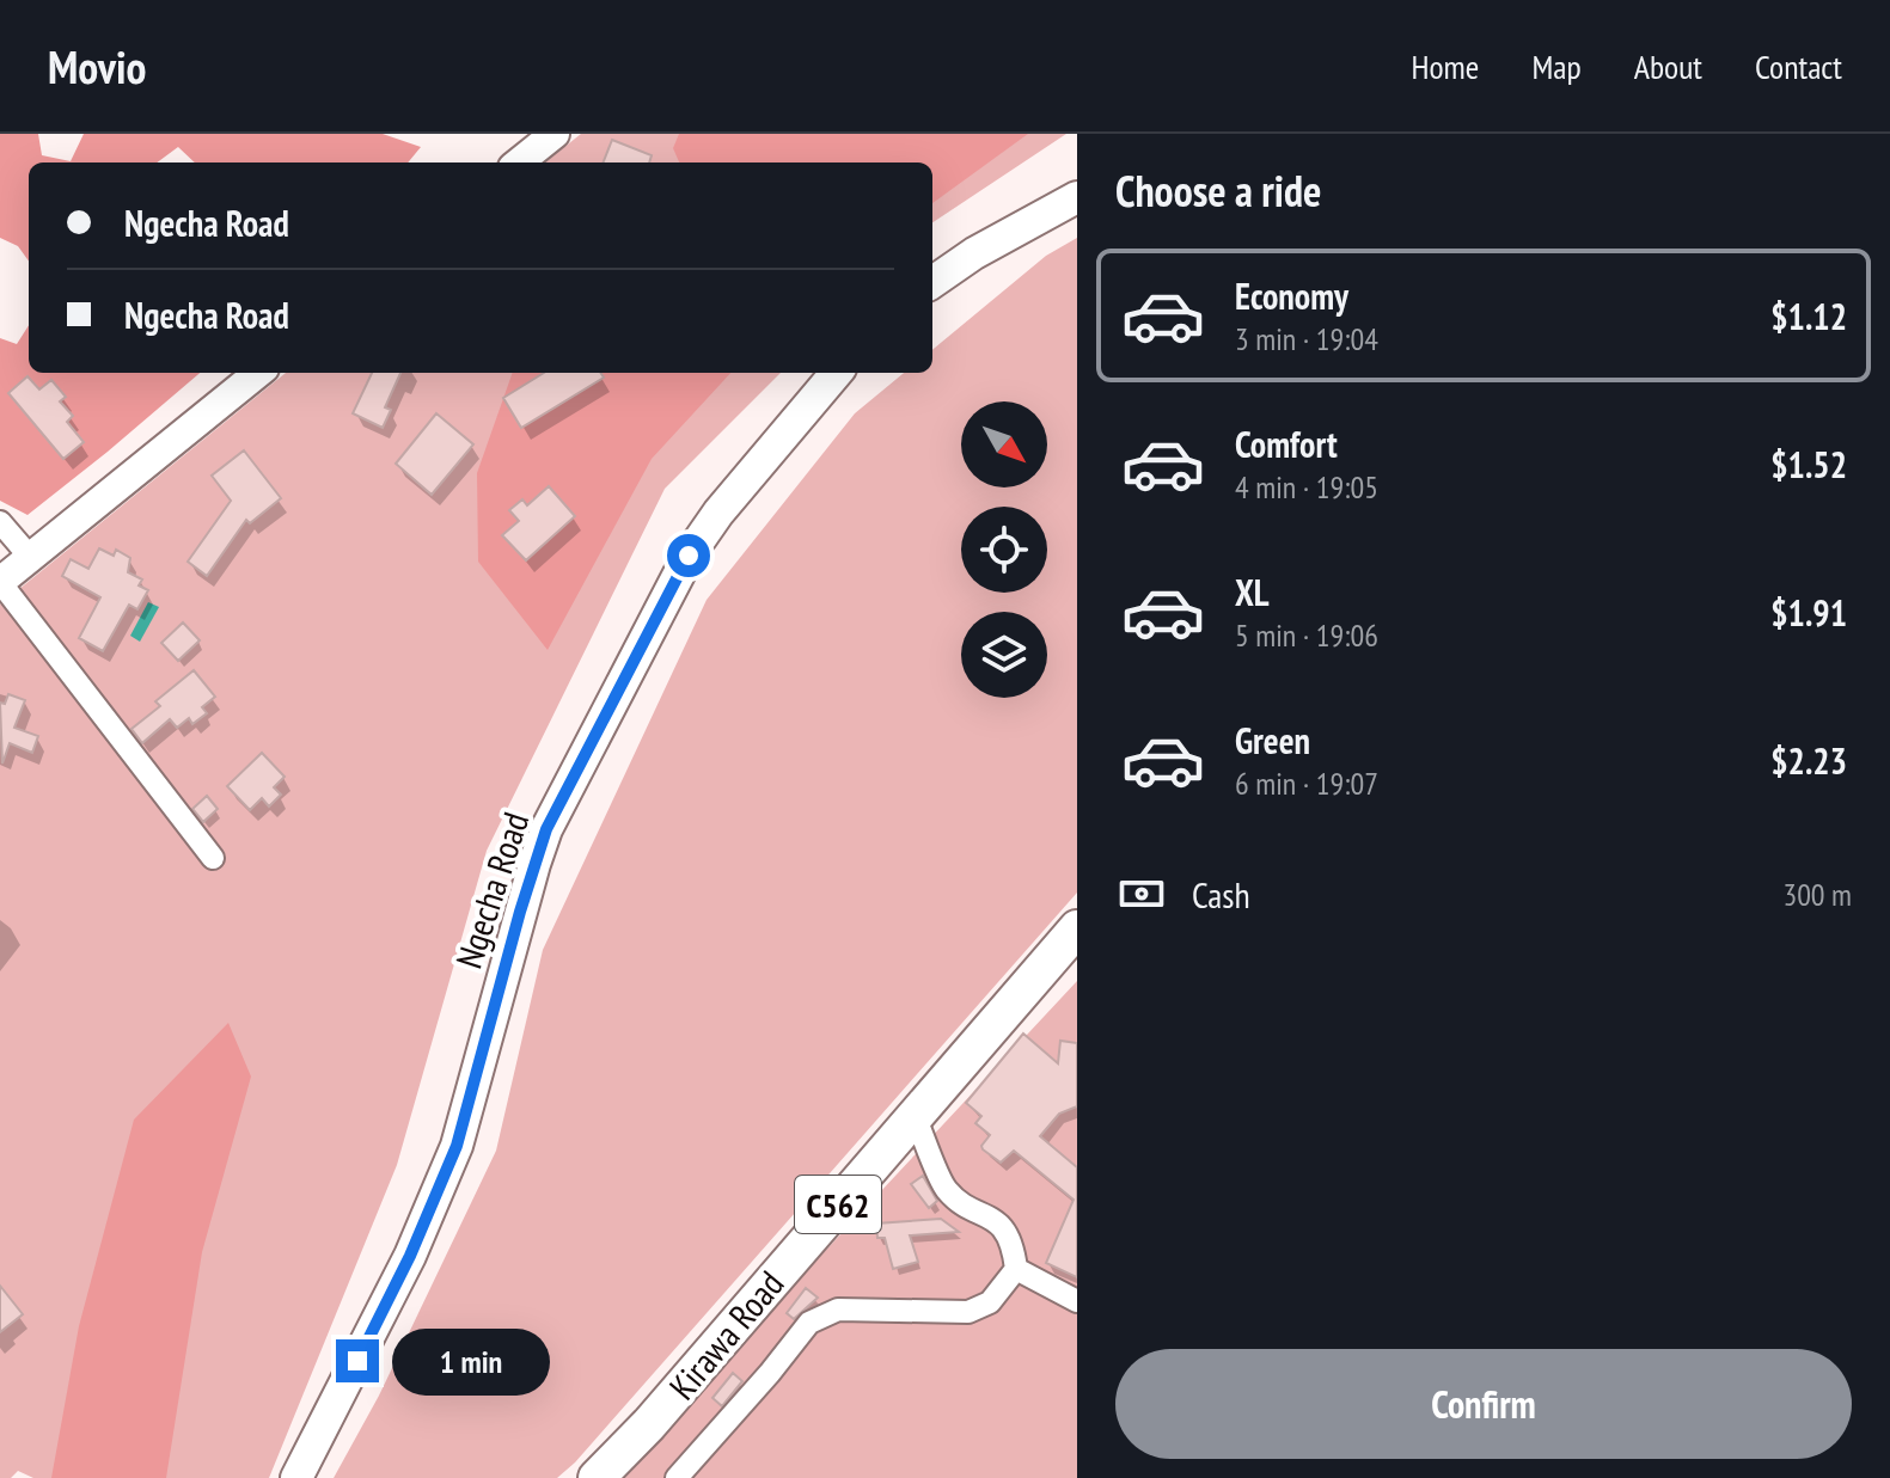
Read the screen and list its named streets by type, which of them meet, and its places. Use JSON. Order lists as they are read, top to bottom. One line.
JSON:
{"streets":{"main road":["Ngecha Road","C562","Kirawa Road"]},"north":"bottom right","page":{"header":"Movio","nav":["Home","Map","About","Contact"],"heading":"Choose a ride","banner":["Ngecha Road","Ngecha Road"],"list":[{"name":"Economy","note":"3 min · 19:04","value":"$1.12"},{"name":"Comfort","note":"4 min · 19:05","value":"$1.52"},{"name":"XL","note":"5 min · 19:06","value":"$1.91"},{"name":"Green","note":"6 min · 19:07","value":"$2.23"}],"pay":["Cash","300 m"],"bubble":"1 min","buttons":"Confirm"}}
